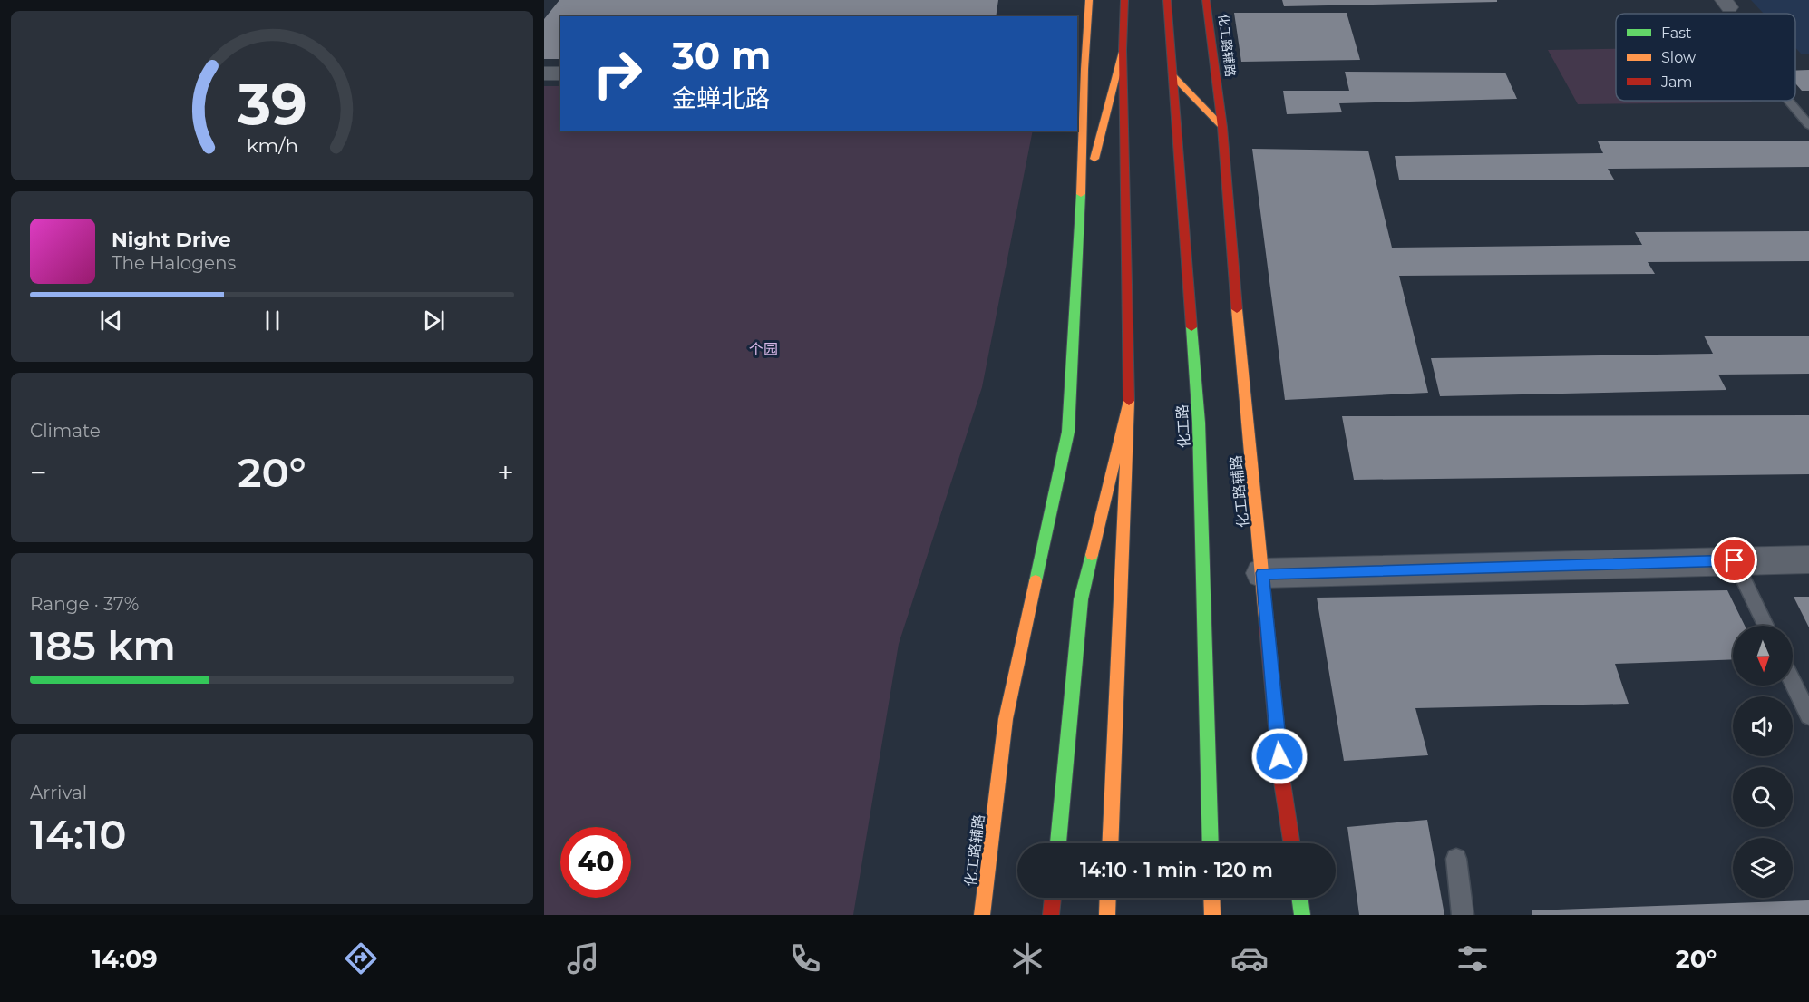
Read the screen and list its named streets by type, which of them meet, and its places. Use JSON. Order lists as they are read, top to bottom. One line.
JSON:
{"streets":{"main road":["化工路辅路","化工路"]},"parks":["个园"],"legend":["Fast","Slow","Jam"],"north":"bottom","page":{"turn":["30 m","金蝉北路"],"song":["Night Drive","The Halogens"],"tile":["Climate",["Range · 37%","185 km"],["Arrival","14:10"]],"heat":["−","20°","+"],"limit":"40","trip":"14:10 · 1 min · 120 m","tabs":["14:09","20°"],"gauge":["39","km/h"]}}
